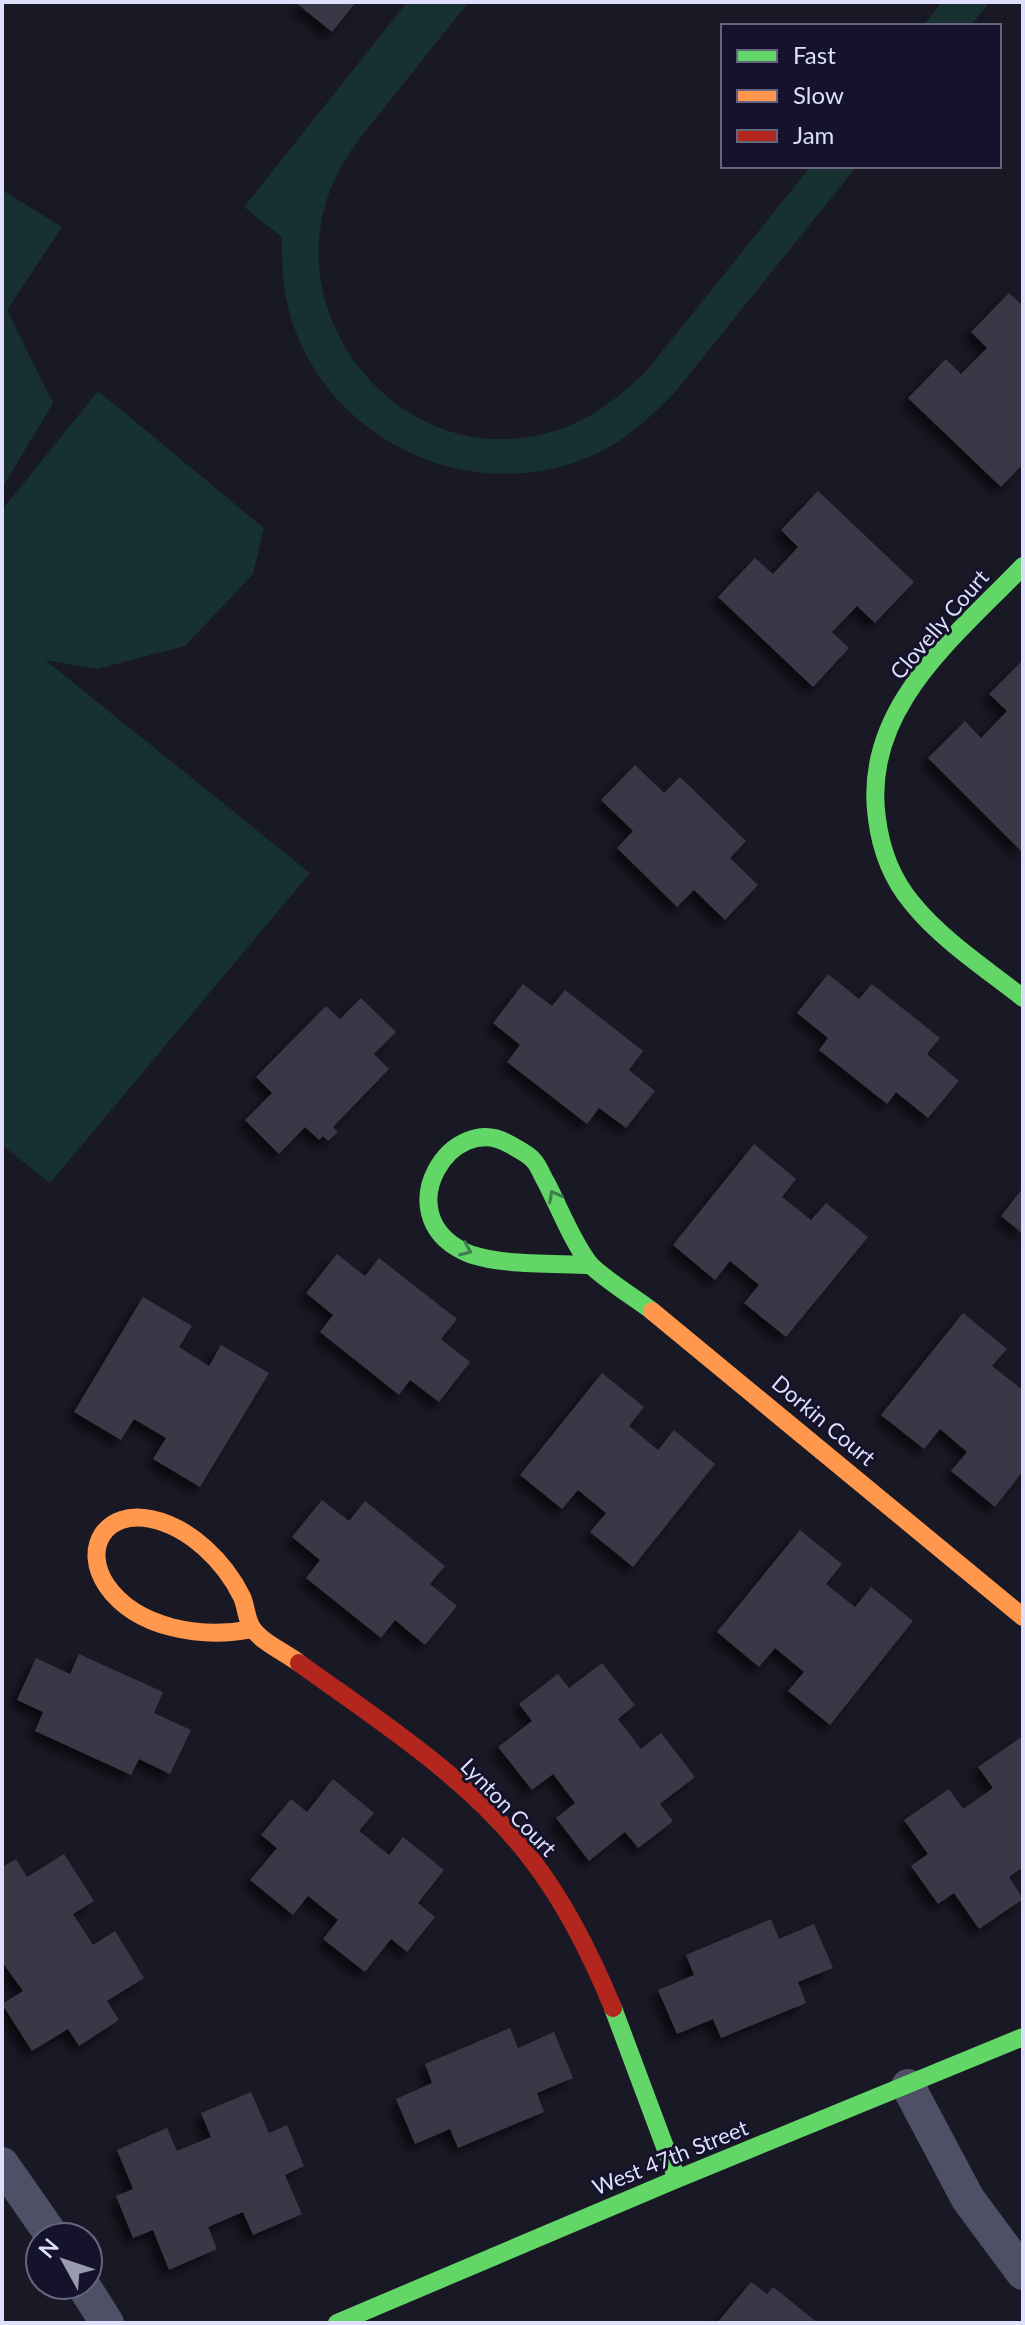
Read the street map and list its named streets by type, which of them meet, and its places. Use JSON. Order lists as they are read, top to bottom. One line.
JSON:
{"streets":{"street":["Clovelly Court","Dorkin Court","Lynton Court","West 47th Street"]},"crossings":[["Lynton Court","West 47th Street"]],"legend":["Fast","Slow","Jam"],"north":"top left"}
